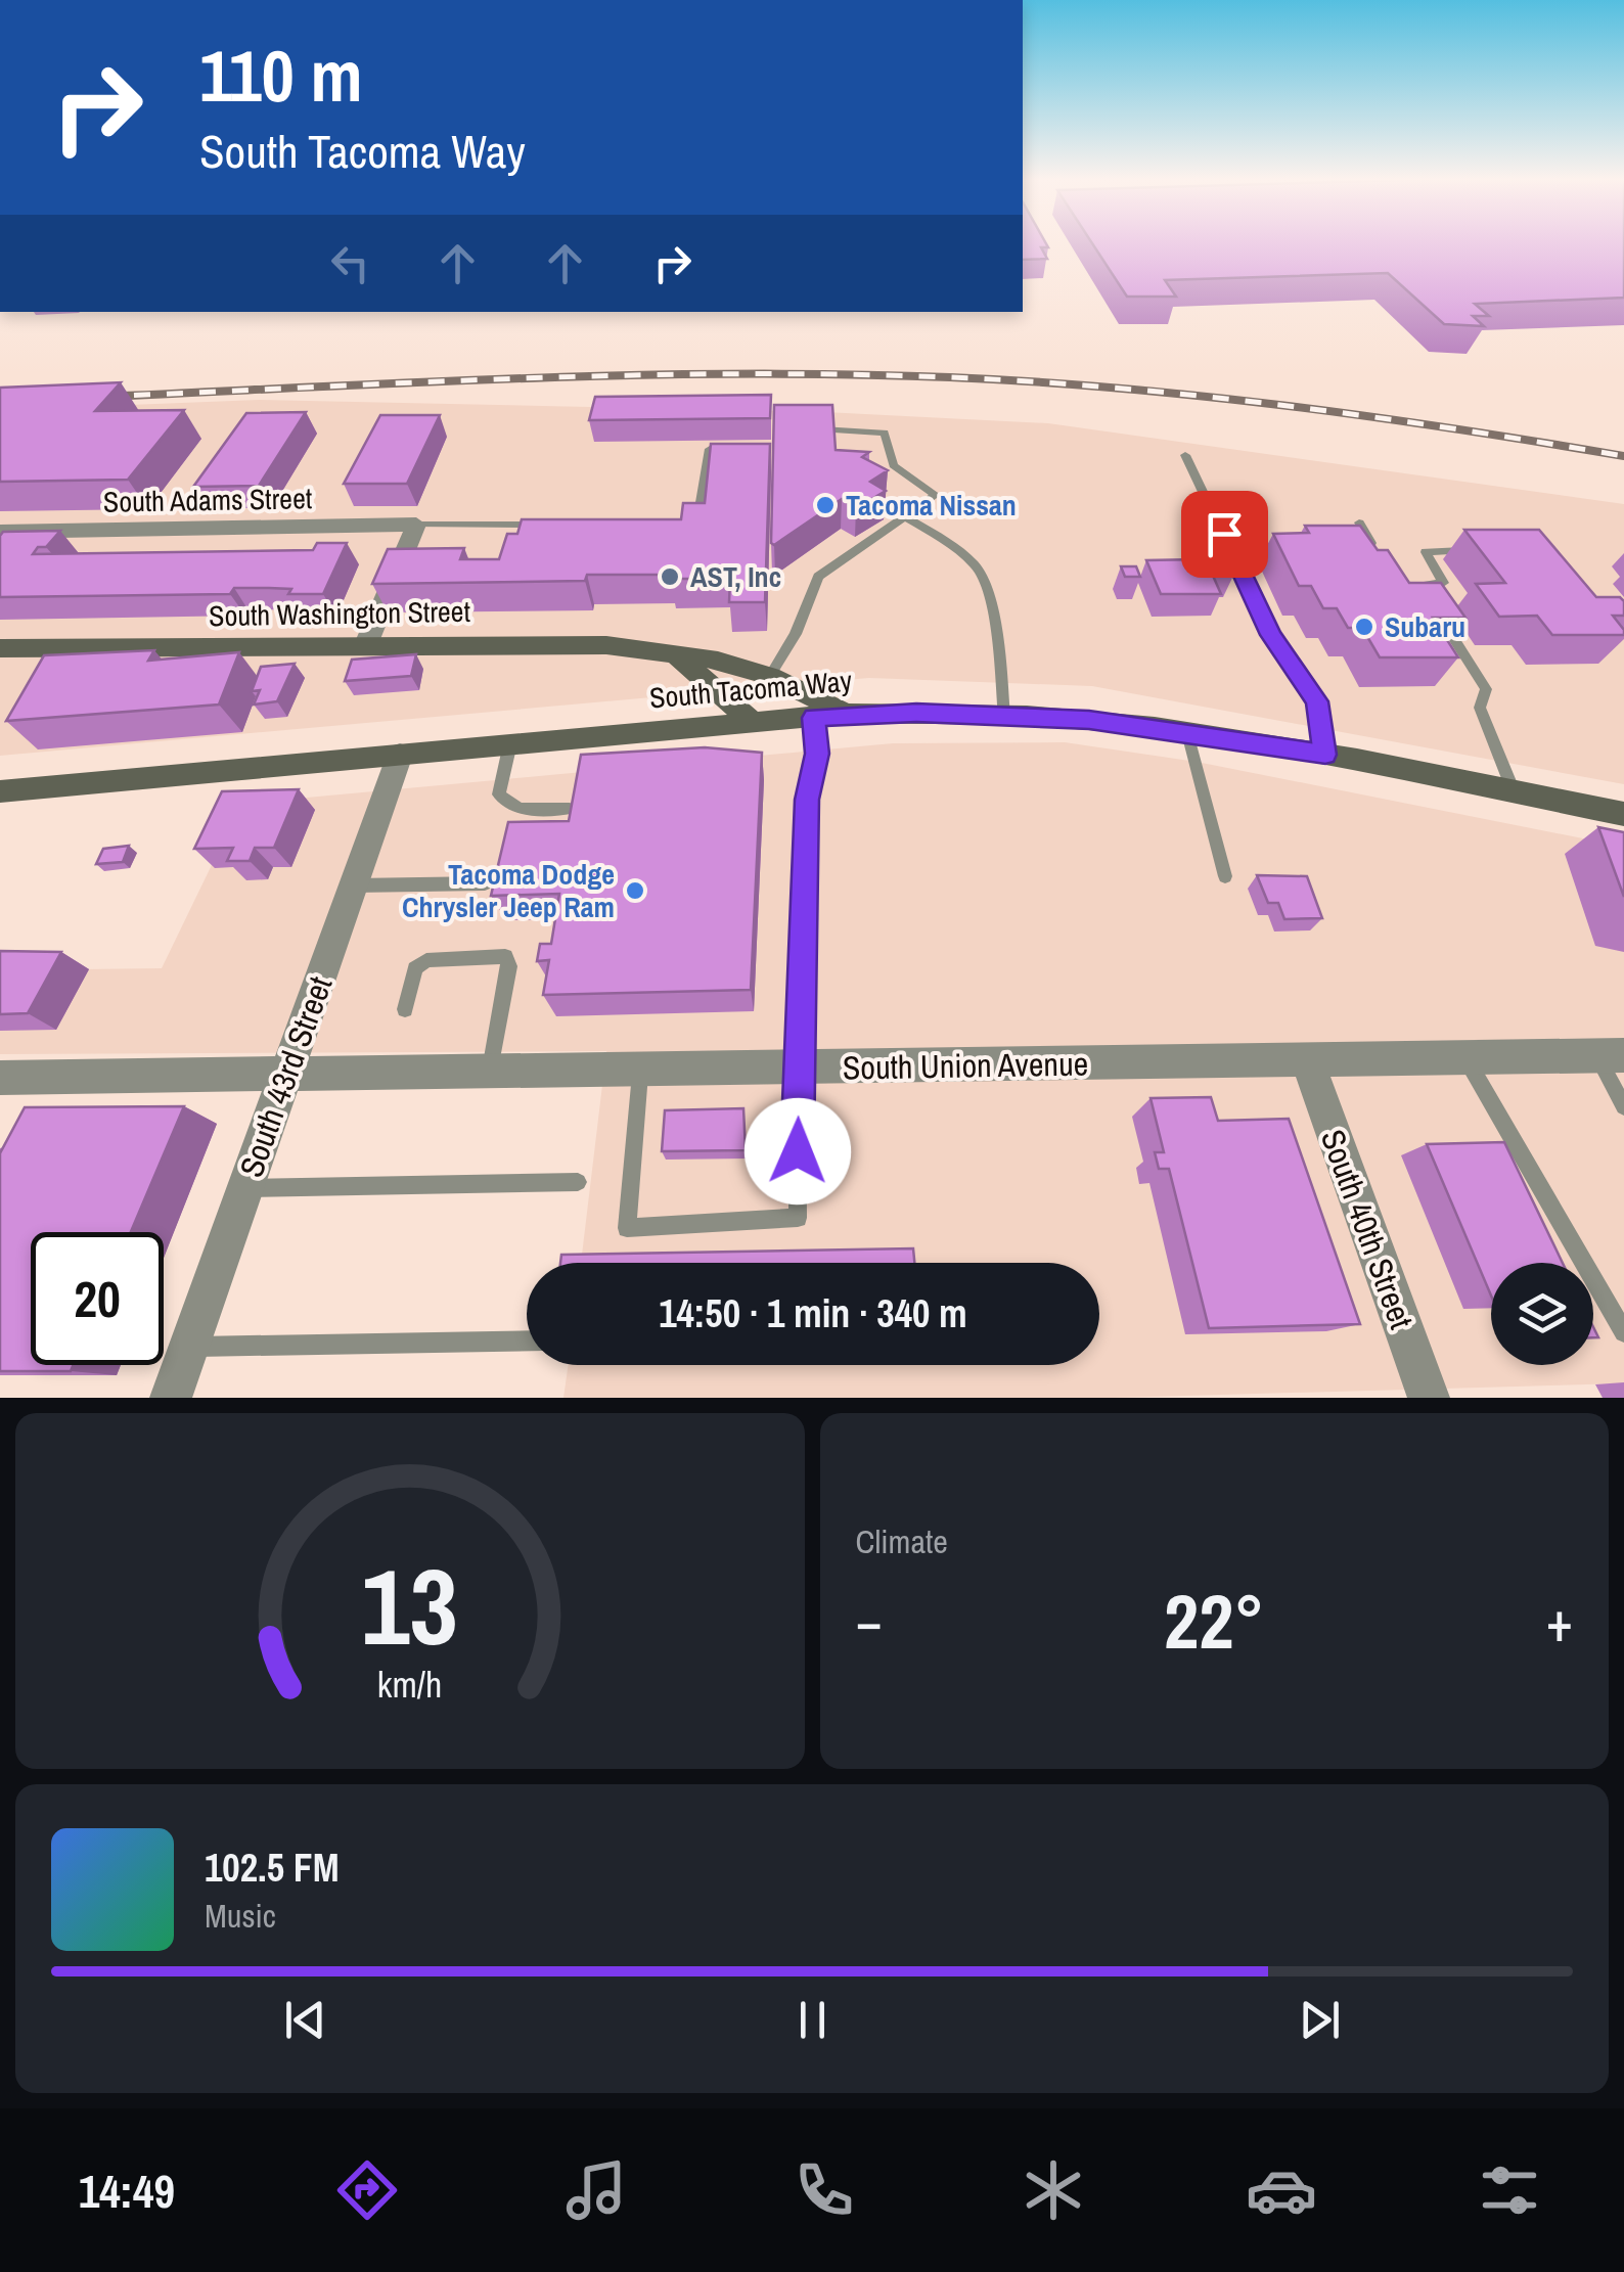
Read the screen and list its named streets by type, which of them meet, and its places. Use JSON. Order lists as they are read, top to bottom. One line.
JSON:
{"streets":{"main road":["South Washington Street","South Tacoma Way"],"street":["South Adams Street","South Union Avenue","South 43rd Street","South 40th Street"]},"crossings":[["South Washington Street","South Tacoma Way"],["South Tacoma Way","South 43rd Street"],["South Union Avenue","South 43rd Street"],["South Union Avenue","South 40th Street"]],"places":["Tacoma Nissan","AST, Inc","Subaru","Tacoma Dodge Chrysler Jeep Ram"],"page":{"turn":["110 m","South Tacoma Way"],"limit":"20","trip":"14:50 · 1 min · 340 m","tile":"Climate","heat":["−","22°","+"],"song":["102.5 FM","Music"],"tabs":"14:49","gauge":["13","km/h"]}}
